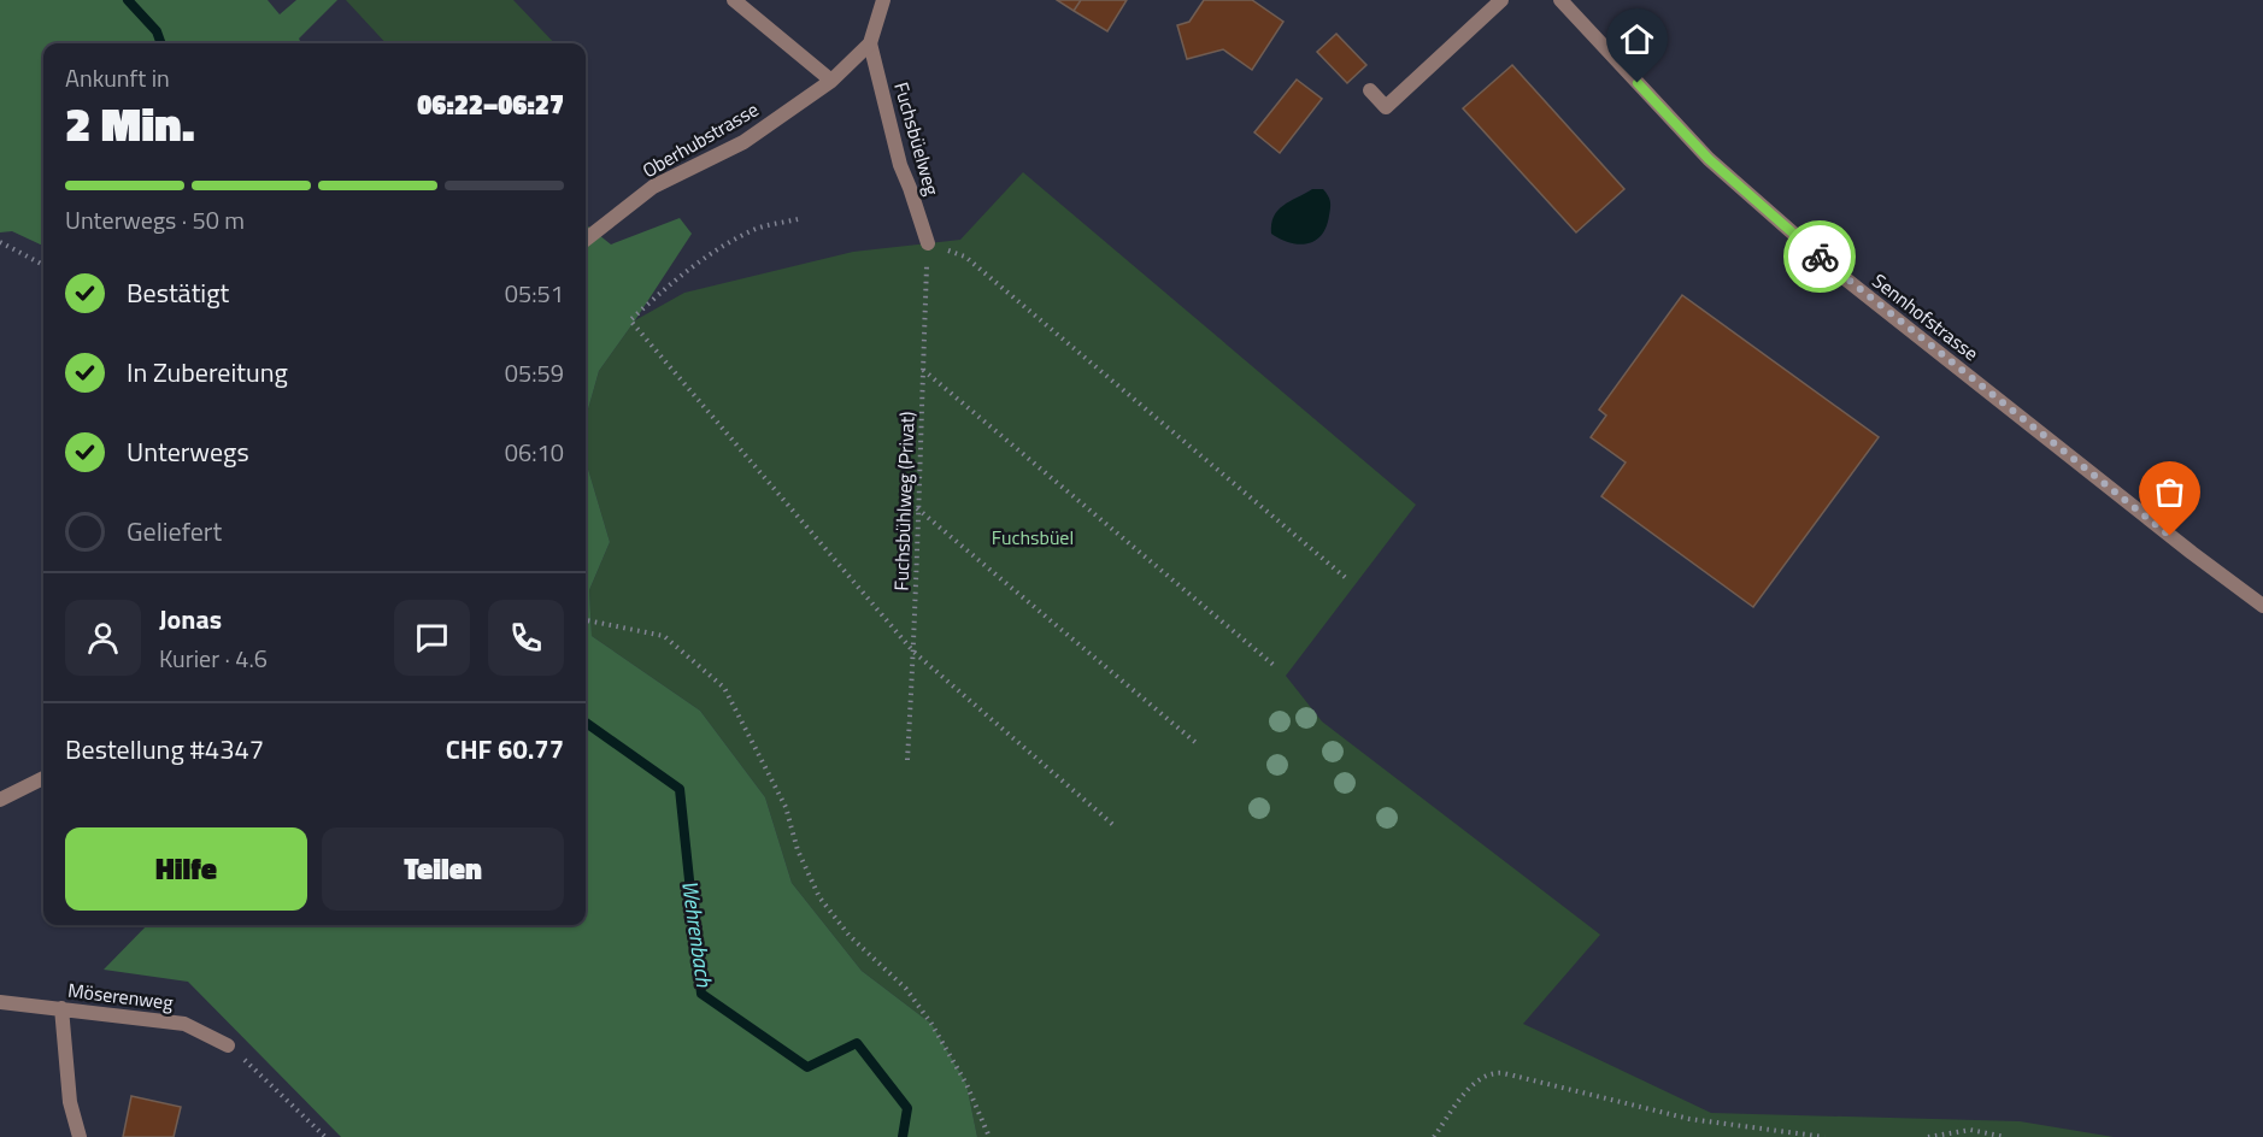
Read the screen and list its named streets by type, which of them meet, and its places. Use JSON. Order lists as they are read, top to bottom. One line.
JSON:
{"streets":{"street":["Fuchsbüelweg","Oberhubstrasse","Sennhofstrasse","Möserenweg"],"path":["Fuchsbühlweg (Privat)"]},"crossings":[["Fuchsbüelweg","Oberhubstrasse"],["Fuchsbüelweg","Fuchsbühlweg (Privat)"]],"water":["Wehrenbach"],"parks":["Fuchsbüel"],"page":{"heading":["2 Min.","Ankunft in","06:22–06:27"],"panel":["Jonas","Kurier · 4.6","Bestellung #4347","CHF 60.77"],"bar":"Unterwegs · 50 m","list":[["Bestätigt","05:51"],["In Zubereitung","05:59"],["Unterwegs","06:10"],"Geliefert"],"buttons":["Hilfe","Teilen"]}}
